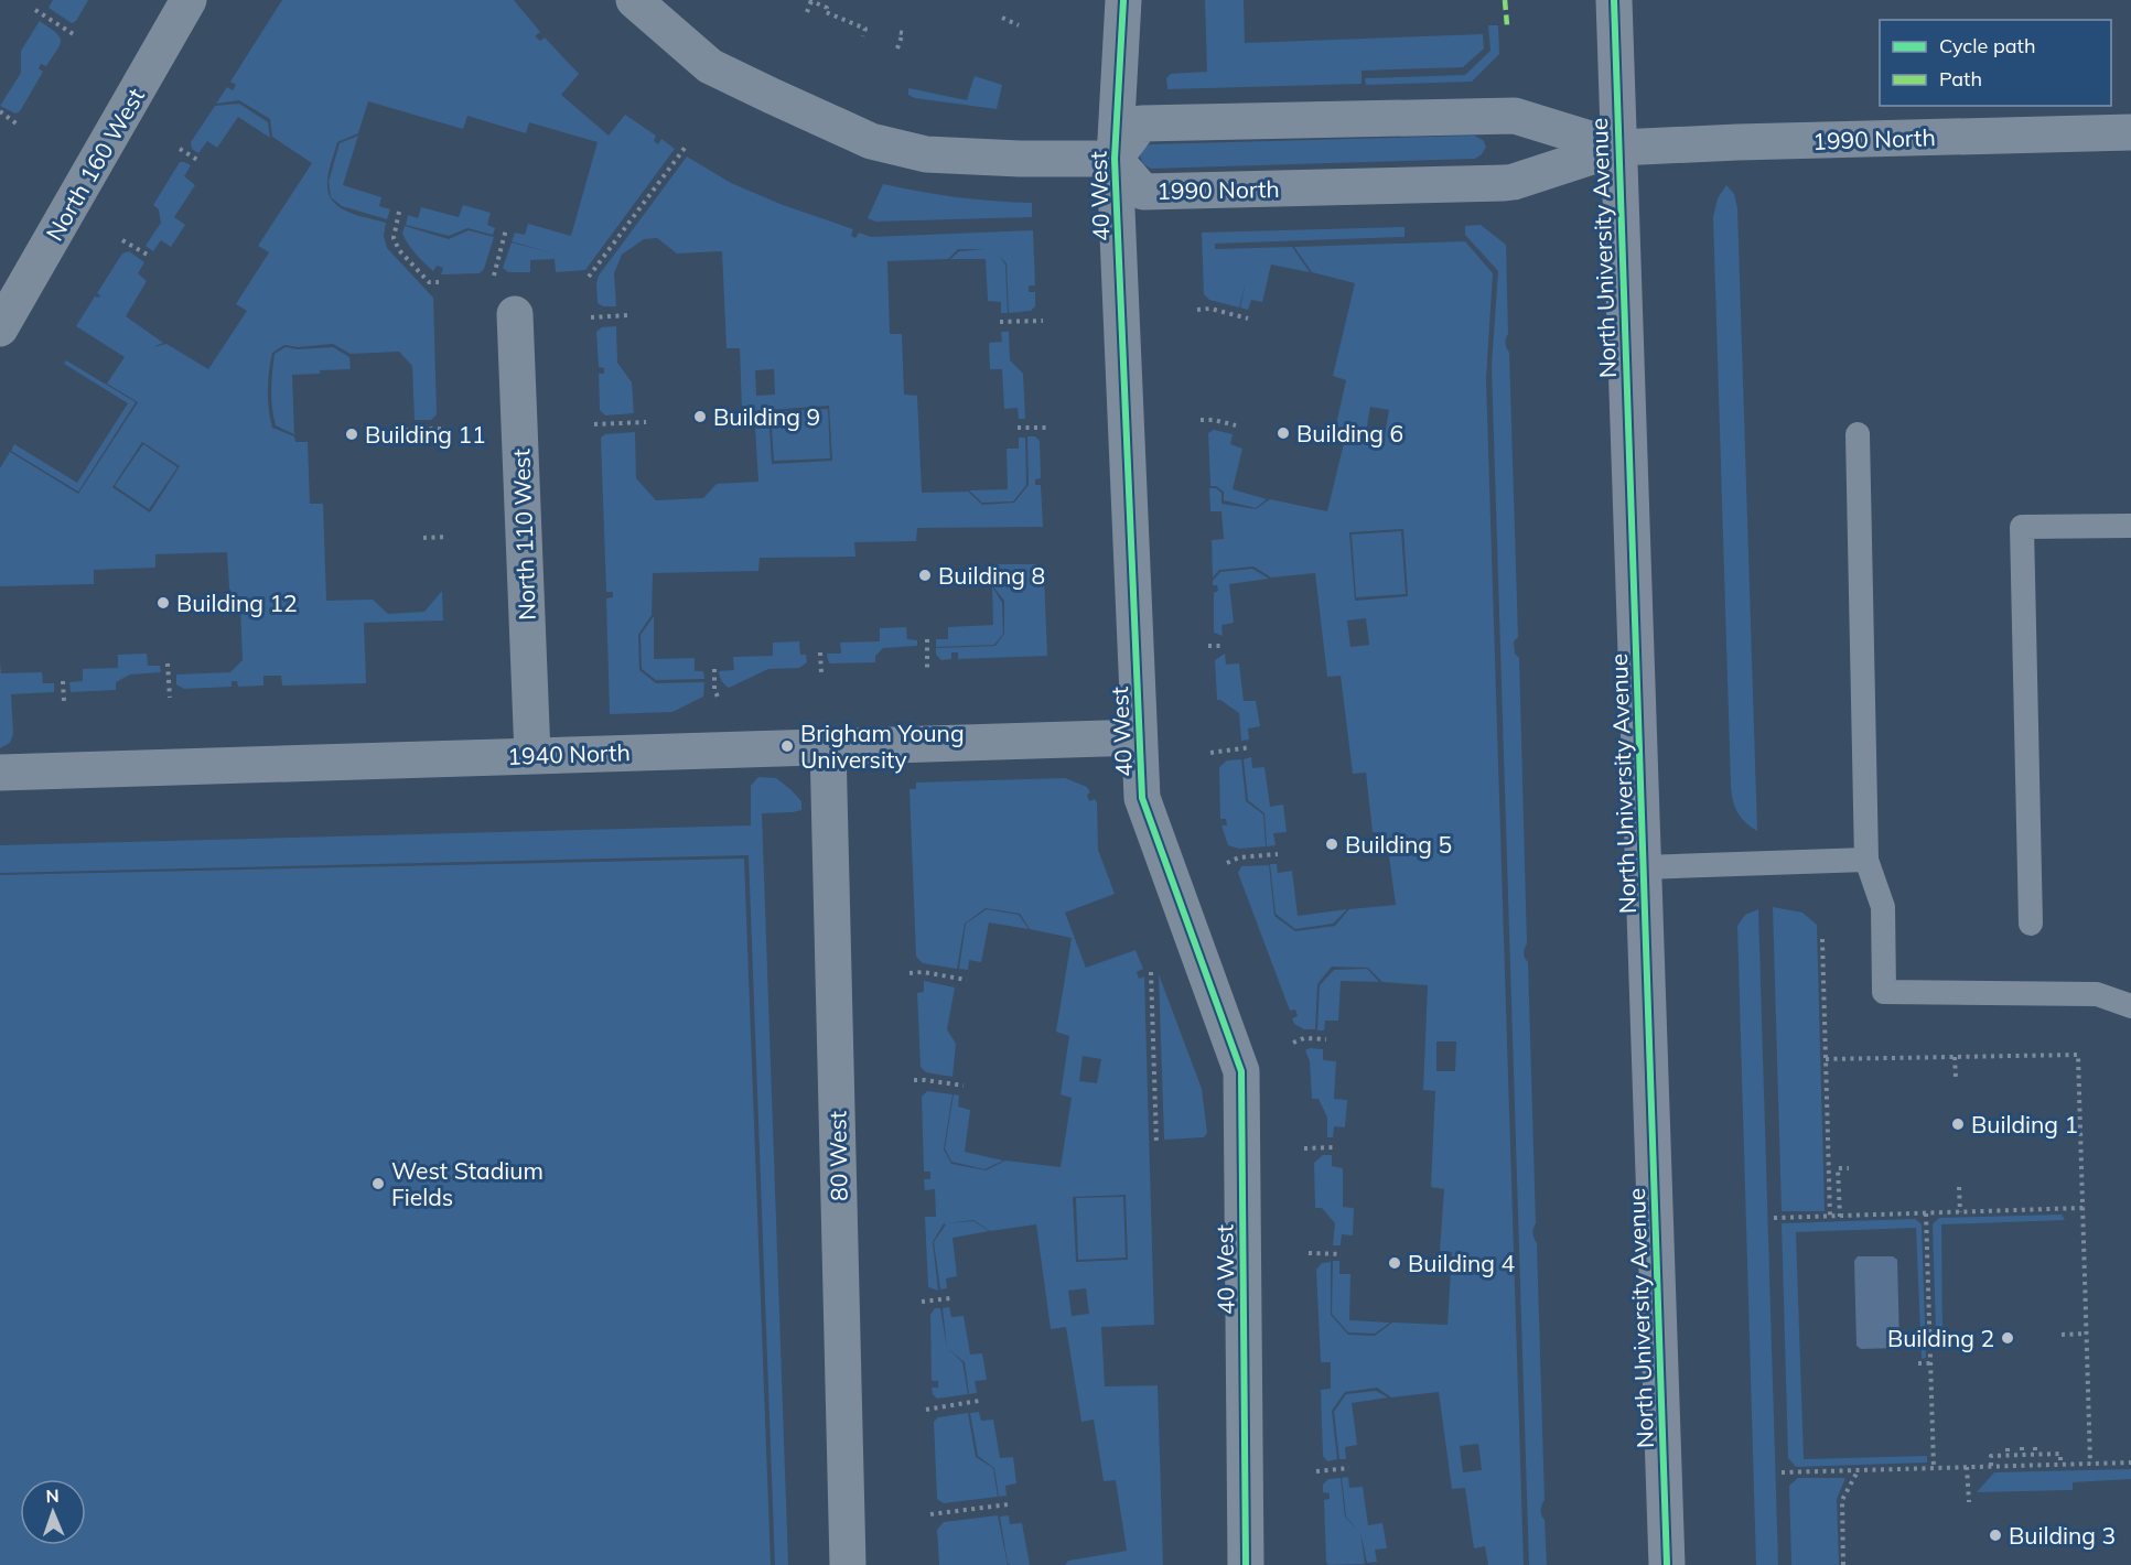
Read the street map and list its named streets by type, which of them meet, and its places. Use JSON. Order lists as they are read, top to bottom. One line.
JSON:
{"streets":{"highway":["North University Avenue"],"street":["1990 North","North 160 West","40 West","North 110 West","1940 North","80 West"]},"crossings":[["1990 North","40 West"],["1990 North","North University Avenue"],["40 West","1940 North"],["North 110 West","1940 North"],["1940 North","80 West"]],"places":["Building 9","Building 6","Building 11","Building 8","Building 12","Brigham Young University","Building 5","Building 1","West Stadium Fields","Building 4","Building 2","Building 3"],"legend":["Cycle path","Path"],"north":"top"}
